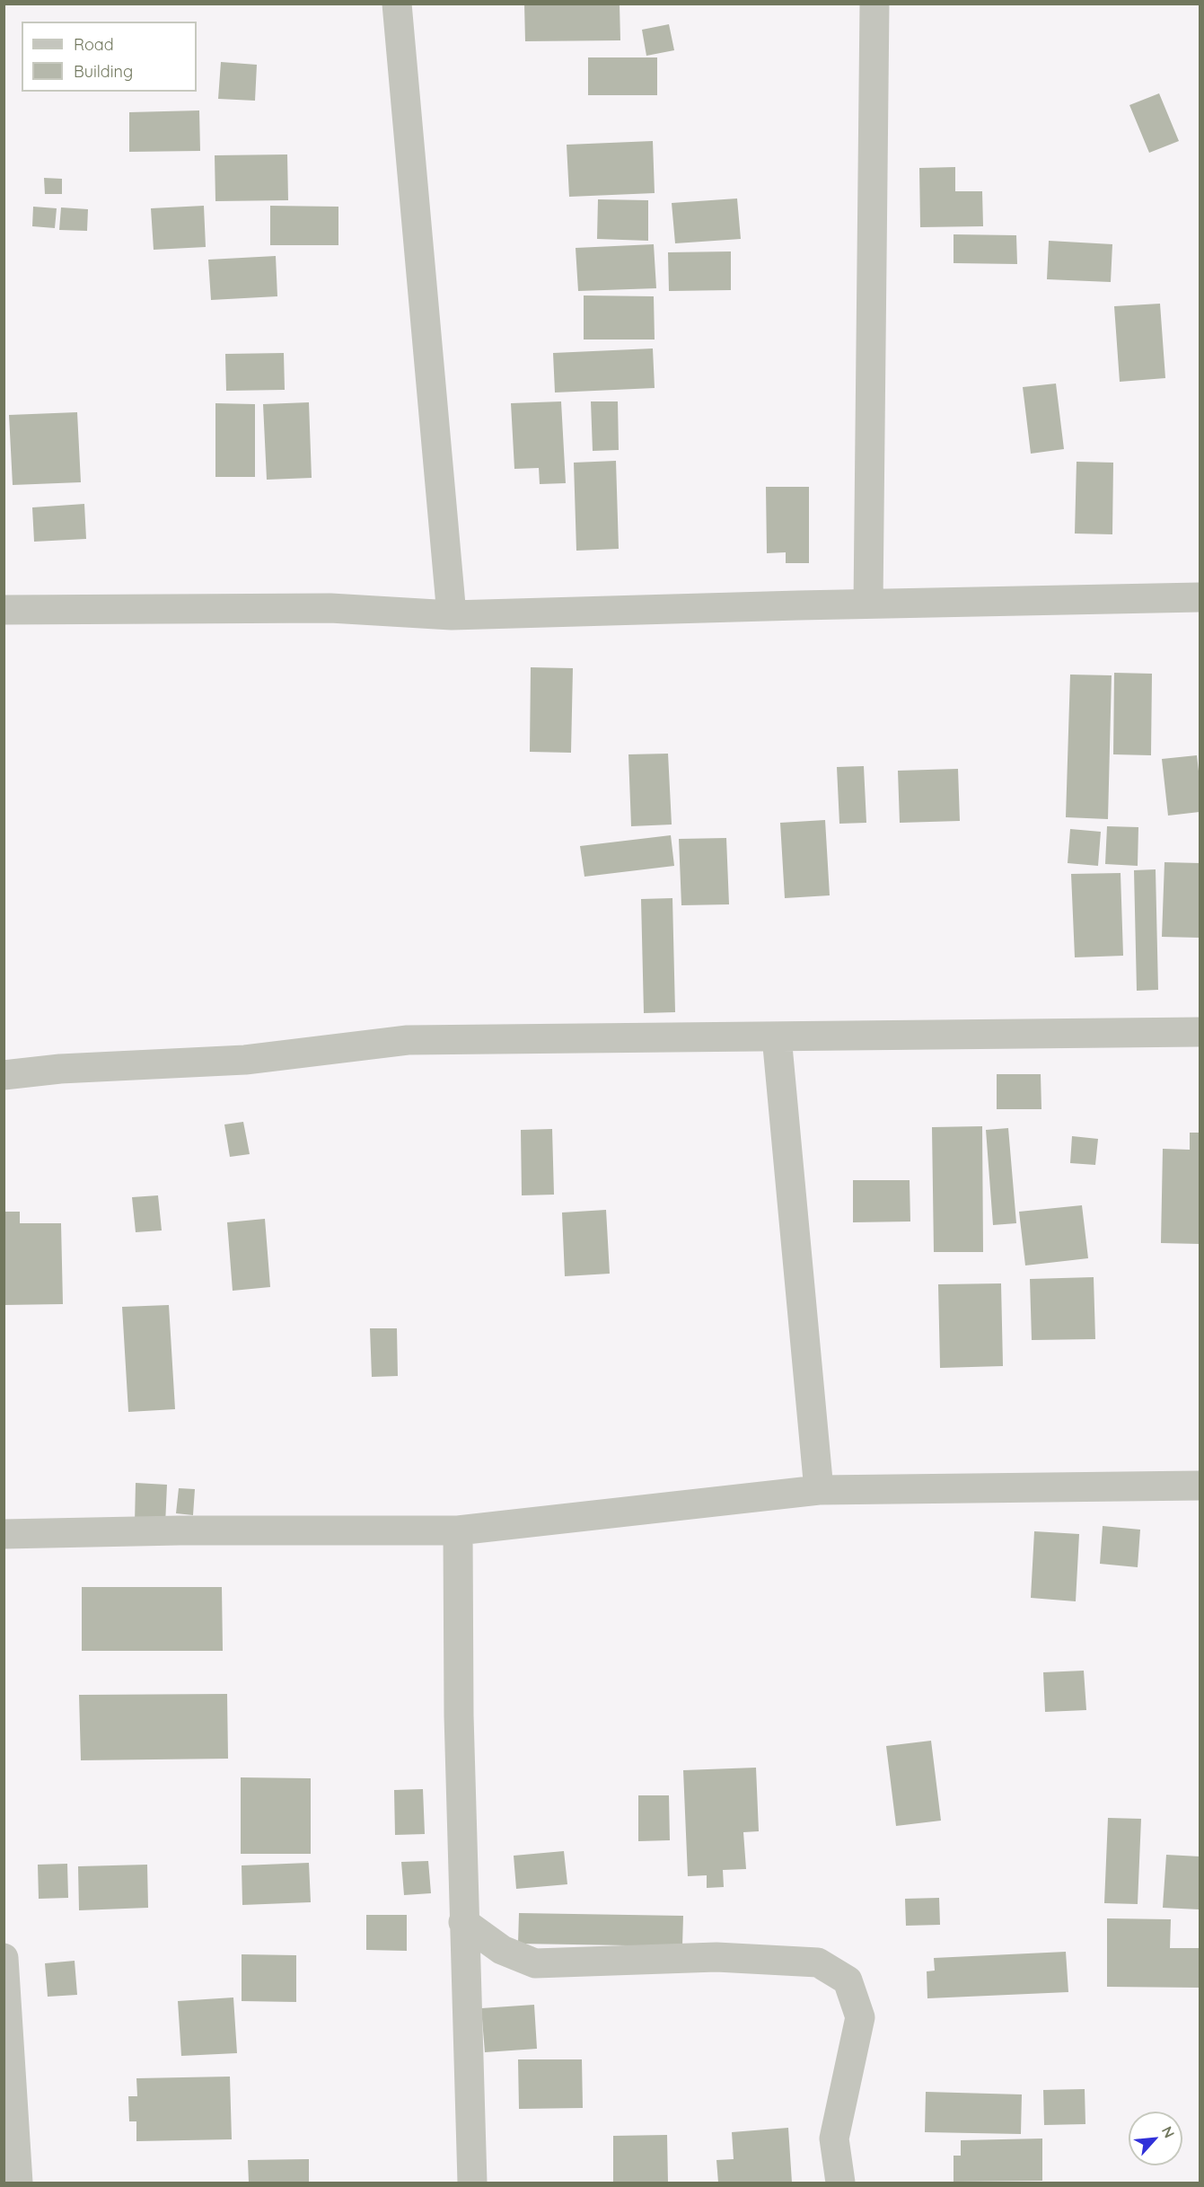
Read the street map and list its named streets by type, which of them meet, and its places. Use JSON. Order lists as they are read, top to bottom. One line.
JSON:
{"legend":["Road","Building"],"north":"top right"}
